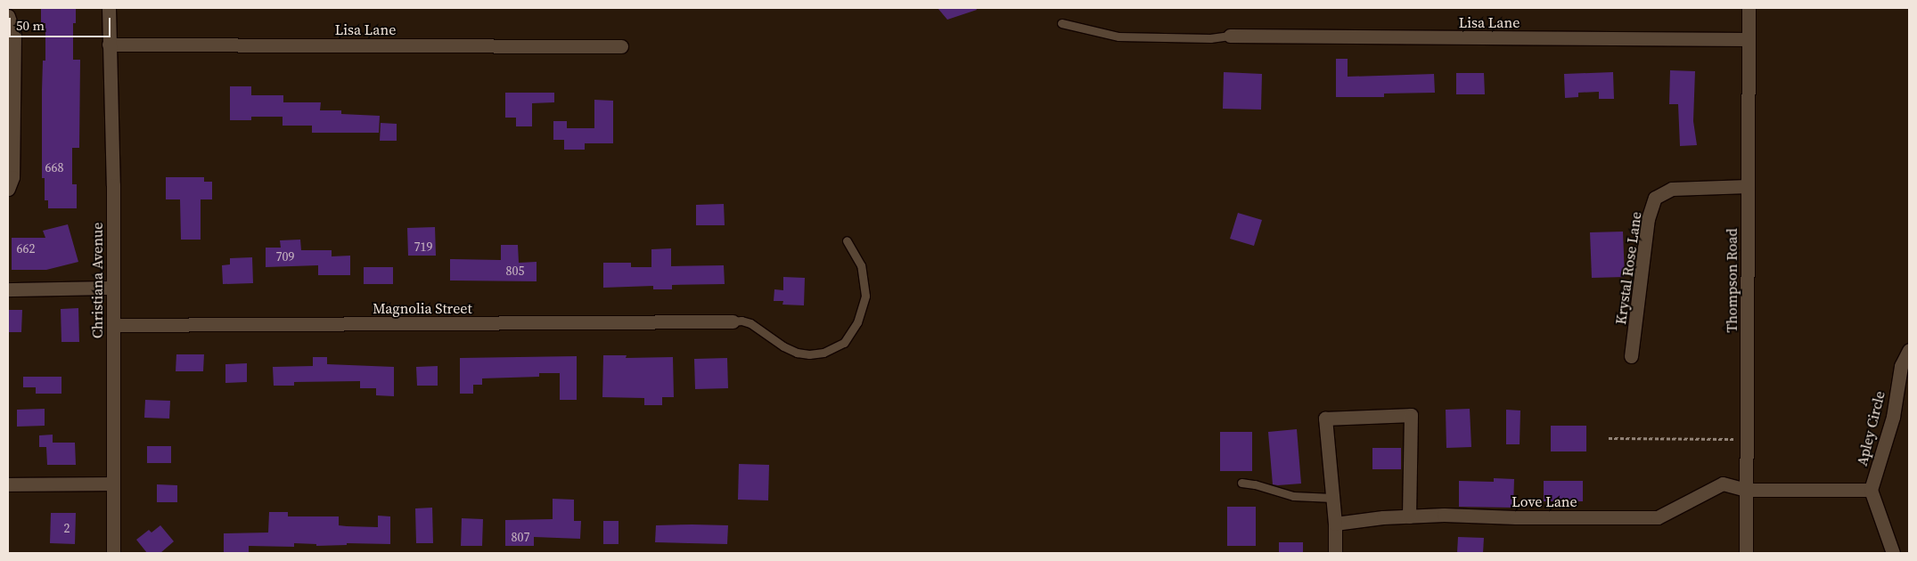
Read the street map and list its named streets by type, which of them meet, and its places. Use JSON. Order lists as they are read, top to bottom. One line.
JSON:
{"streets":{"street":["Lisa Lane","Krystal Rose Lane","Christiana Avenue","Thompson Road","Magnolia Street","Apley Circle","Love Lane"]},"crossings":[["Lisa Lane","Christiana Avenue"],["Lisa Lane","Thompson Road"],["Krystal Rose Lane","Thompson Road"],["Christiana Avenue","Magnolia Street"],["Thompson Road","Love Lane"]],"house_numbers":["668","719","662","709","805","2","807"],"scale_bar":"50 m"}
